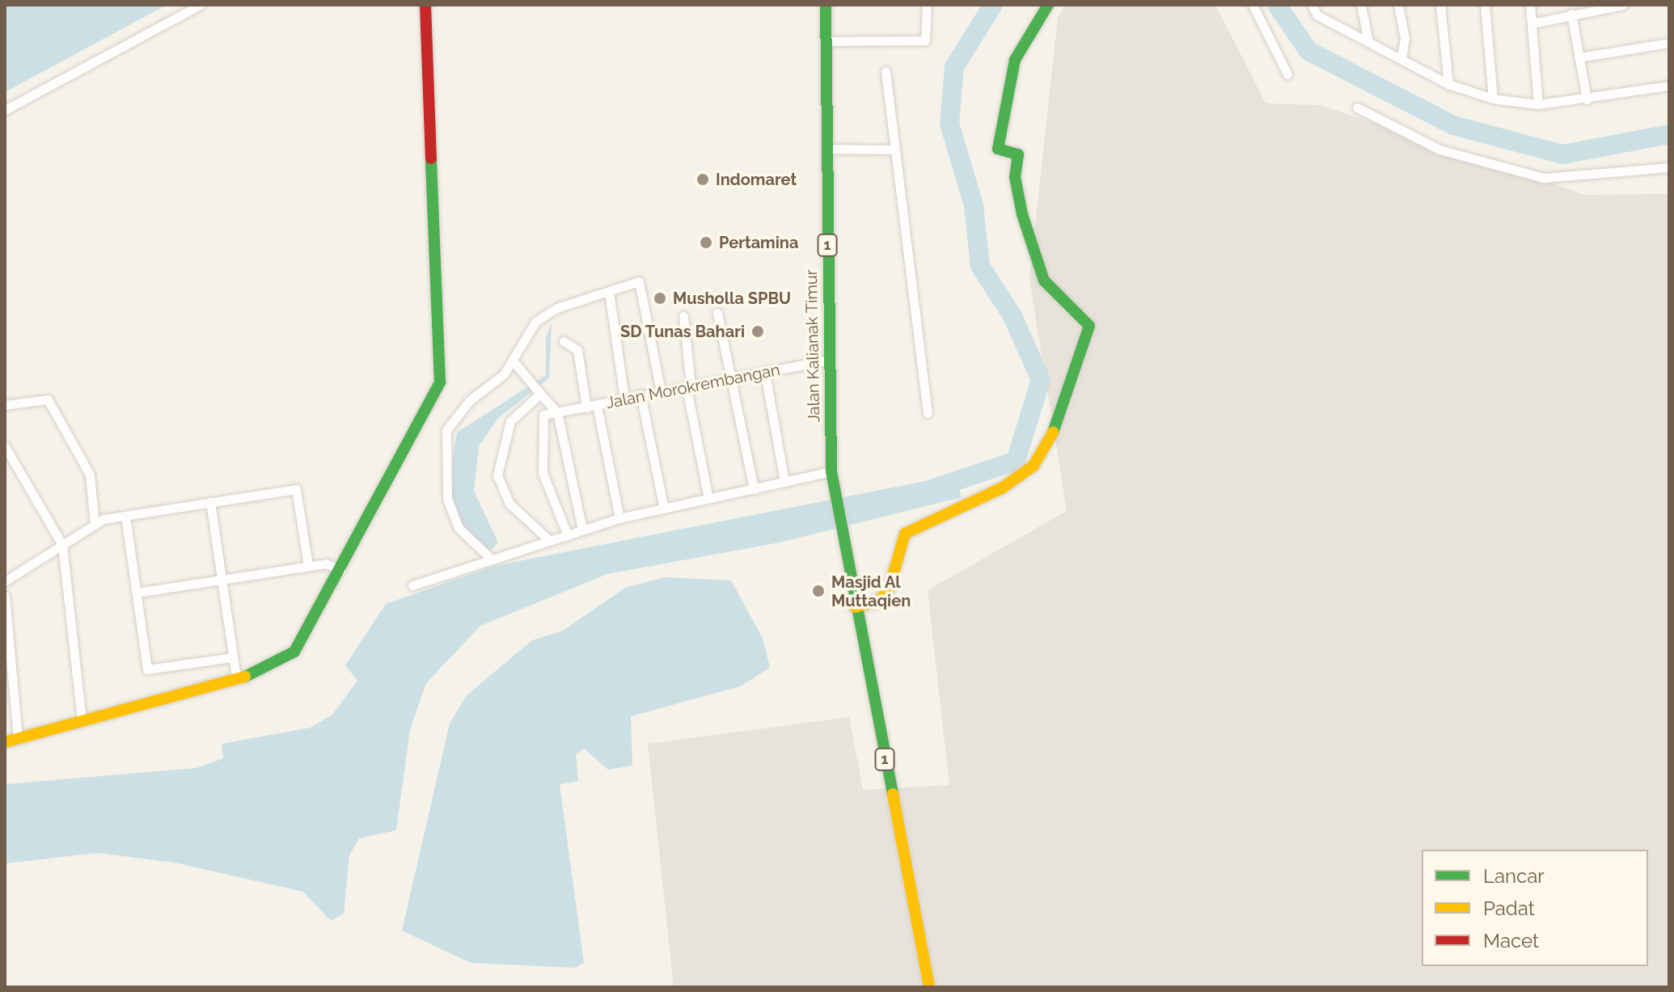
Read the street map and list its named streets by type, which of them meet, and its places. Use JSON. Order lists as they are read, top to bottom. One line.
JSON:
{"streets":{"main road":["1","Jalan Kalianak Timur"],"street":["Jalan Morokrembangan"]},"crossings":[["1","Jalan Kalianak Timur"],["Jalan Kalianak Timur","Jalan Morokrembangan"]],"places":["Indomaret","Pertamina","Musholla SPBU","SD Tunas Bahari","Masjid Al Muttaqien"],"legend":["Lancar","Padat","Macet"]}
